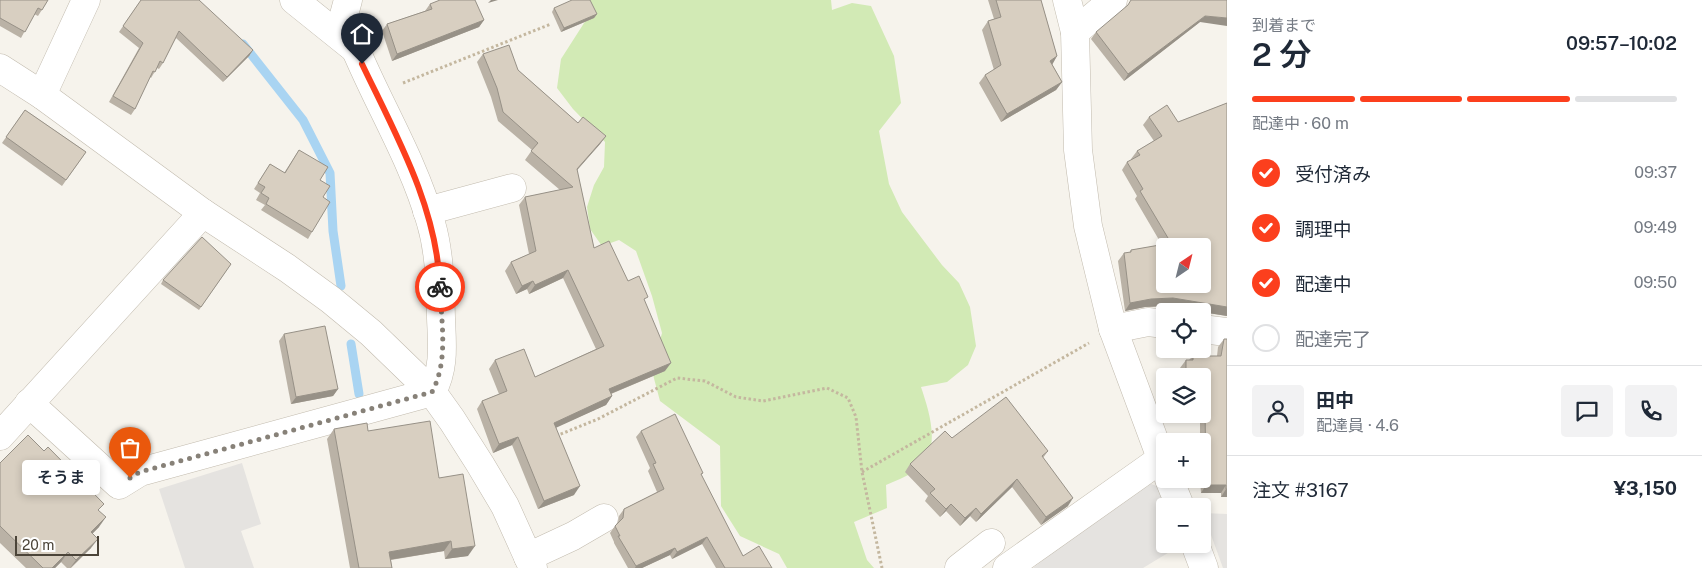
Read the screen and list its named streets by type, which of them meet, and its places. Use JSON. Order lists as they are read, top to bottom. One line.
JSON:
{"places":["そうま"],"scale_bar":"20 m","north":"top right","page":{"heading":["2 分","到着まで","09:57–10:02"],"panel":["田中","配達員 · 4.6","注文 #3167","¥3,150"],"bar":"配達中 · 60 m","list":[["受付済み","09:37"],["調理中","09:49"],["配達中","09:50"],"配達完了"],"map_buttons":["+","−"],"bubble":"そうま","scale":"20 m"}}
